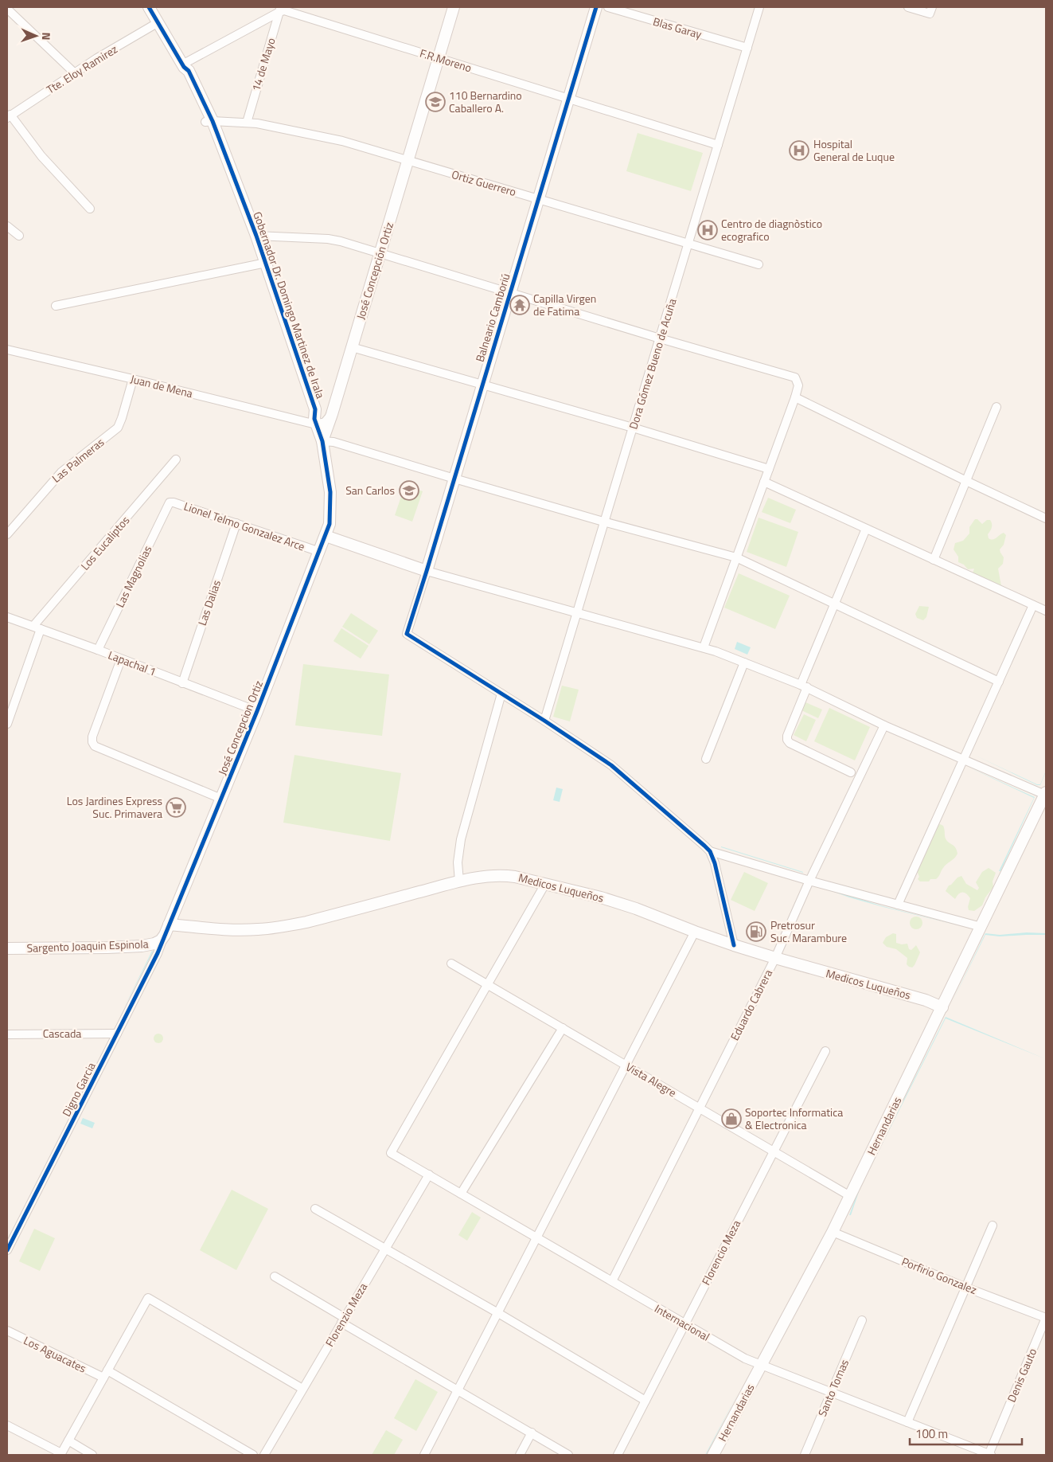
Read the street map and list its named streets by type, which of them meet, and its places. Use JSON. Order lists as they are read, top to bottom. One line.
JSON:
{"streets":{"street":["Blas Garay","F.R.Moreno","14 de Mayo","Tte. Eloy Ramirez","Ortiz Guerrero","José Concepción Ortiz","Gobernador Dr. Domingo Martinez de Irala","Balneario Camboriú","Dora Gómez Bueno de Acuña","Juan de Mena","Las Palmeras","Lionel Telmo Gonzalez Arce","Los Eucaliptos","Las Magnolias","Las Dalias","Lapachal 1","José Concepcion Ortiz","Medicos Luqueños","Sargento Joaquin Espinola","Eduardo Cabrera","Cascada","Vista Alegre","Digno Garcia","Hernandarias","Florencio Meza","Porfirio Gonzalez","Florenzio Meza","Internacional","Los Aguacates","Denis Gauto","Santo Tomas"]},"crossings":[["Blas Garay","Dora Gómez Bueno de Acuña"],["F.R.Moreno","14 de Mayo"],["F.R.Moreno","José Concepción Ortiz"],["F.R.Moreno","Balneario Camboriú"],["F.R.Moreno","Dora Gómez Bueno de Acuña"],["14 de Mayo","Ortiz Guerrero"],["Tte. Eloy Ramirez","Gobernador Dr. Domingo Martinez de Irala"],["Ortiz Guerrero","José Concepción Ortiz"],["Ortiz Guerrero","Gobernador Dr. Domingo Martinez de Irala"],["Ortiz Guerrero","Balneario Camboriú"],["Ortiz Guerrero","Dora Gómez Bueno de Acuña"],["José Concepción Ortiz","Gobernador Dr. Domingo Martinez de Irala"],["José Concepción Ortiz","José Concepcion Ortiz"],["Gobernador Dr. Domingo Martinez de Irala","Juan de Mena"],["Juan de Mena","Las Palmeras"],["Lionel Telmo Gonzalez Arce","Las Magnolias"],["Lionel Telmo Gonzalez Arce","Las Dalias"],["Lionel Telmo Gonzalez Arce","José Concepcion Ortiz"],["Los Eucaliptos","Lapachal 1"],["Las Magnolias","Lapachal 1"],["Las Dalias","Lapachal 1"],["Lapachal 1","José Concepcion Ortiz"],["José Concepcion Ortiz","Medicos Luqueños"],["José Concepcion Ortiz","Sargento Joaquin Espinola"],["José Concepcion Ortiz","Digno Garcia"],["Medicos Luqueños","Sargento Joaquin Espinola"],["Medicos Luqueños","Eduardo Cabrera"],["Medicos Luqueños","Digno Garcia"],["Medicos Luqueños","Hernandarias"],["Sargento Joaquin Espinola","Digno Garcia"],["Eduardo Cabrera","Vista Alegre"],["Eduardo Cabrera","Internacional"],["Cascada","Digno Garcia"],["Vista Alegre","Hernandarias"],["Vista Alegre","Florencio Meza"],["Vista Alegre","Internacional"],["Hernandarias","Porfirio Gonzalez"],["Hernandarias","Internacional"],["Florencio Meza","Internacional"],["Porfirio Gonzalez","Denis Gauto"],["Florenzio Meza","Internacional"],["Internacional","Denis Gauto"],["Internacional","Santo Tomas"]],"places":{"school or university":["110 Bernardino Caballero A.","San Carlos"],"hospital":["Hospital General de Luque","Centro de diagnòstico ecografico"],"temple":["Capilla Virgen de Fatima"],"supermarket":["Los Jardines Express Suc. Primavera"],"fuel station":["Pretrosur Suc. Marambure"],"shop":["Soportec Informatica & Electronica"]},"scale_bar":"100 m","north":"right"}
